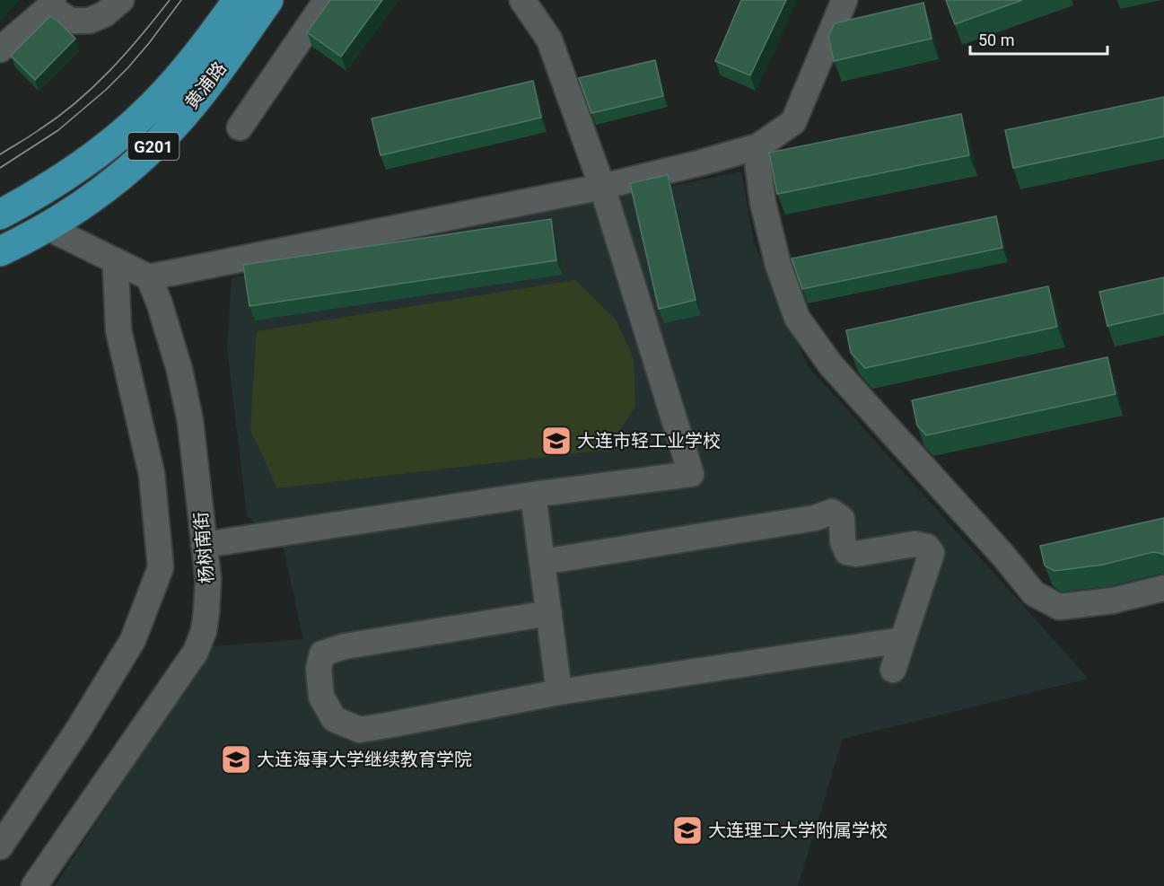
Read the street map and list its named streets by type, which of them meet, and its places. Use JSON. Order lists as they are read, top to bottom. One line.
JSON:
{"streets":{"highway":["黄浦路","G201"],"street":["杨树南街"]},"places":{"school or university":["大连市轻工业学校","大连海事大学继续教育学院","大连理工大学附属学校"]},"scale_bar":"50 m"}
